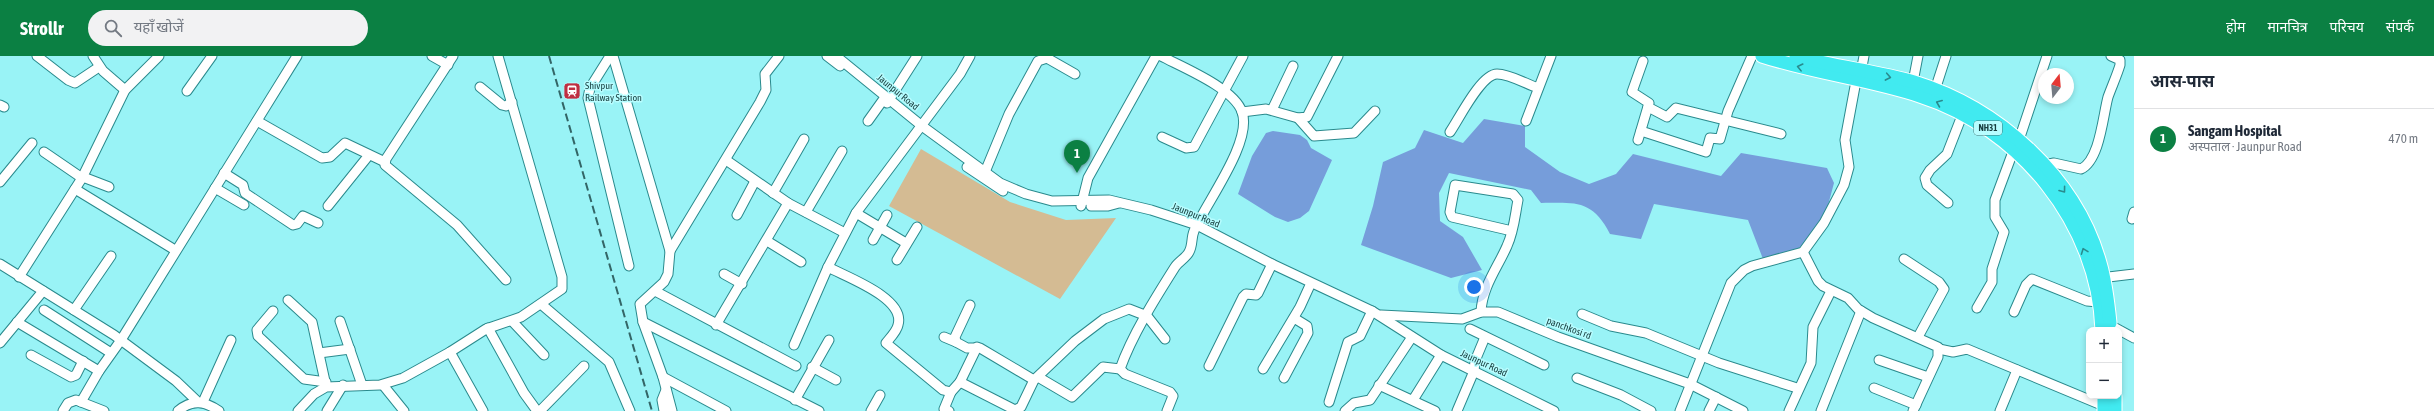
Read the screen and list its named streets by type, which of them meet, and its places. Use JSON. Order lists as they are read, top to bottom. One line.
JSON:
{"streets":{"highway":["NH31"],"street":["Jaunpur Road","panchkosi rd"]},"crossings":[["Jaunpur Road","panchkosi rd"]],"places":{"station":["Shivpur Railway Station"]},"north":"top","page":{"header":"Strollr","search":"यहाँ खोजें","nav":["होम","मानचित्र","परिचय","संपर्क"],"heading":"आस-पास","list":[{"mark":"1","name":"Sangam Hospital","note":"अस्पताल · Jaunpur Road","value":"470 m"}],"pins":"1","map_buttons":["+","−"]}}
